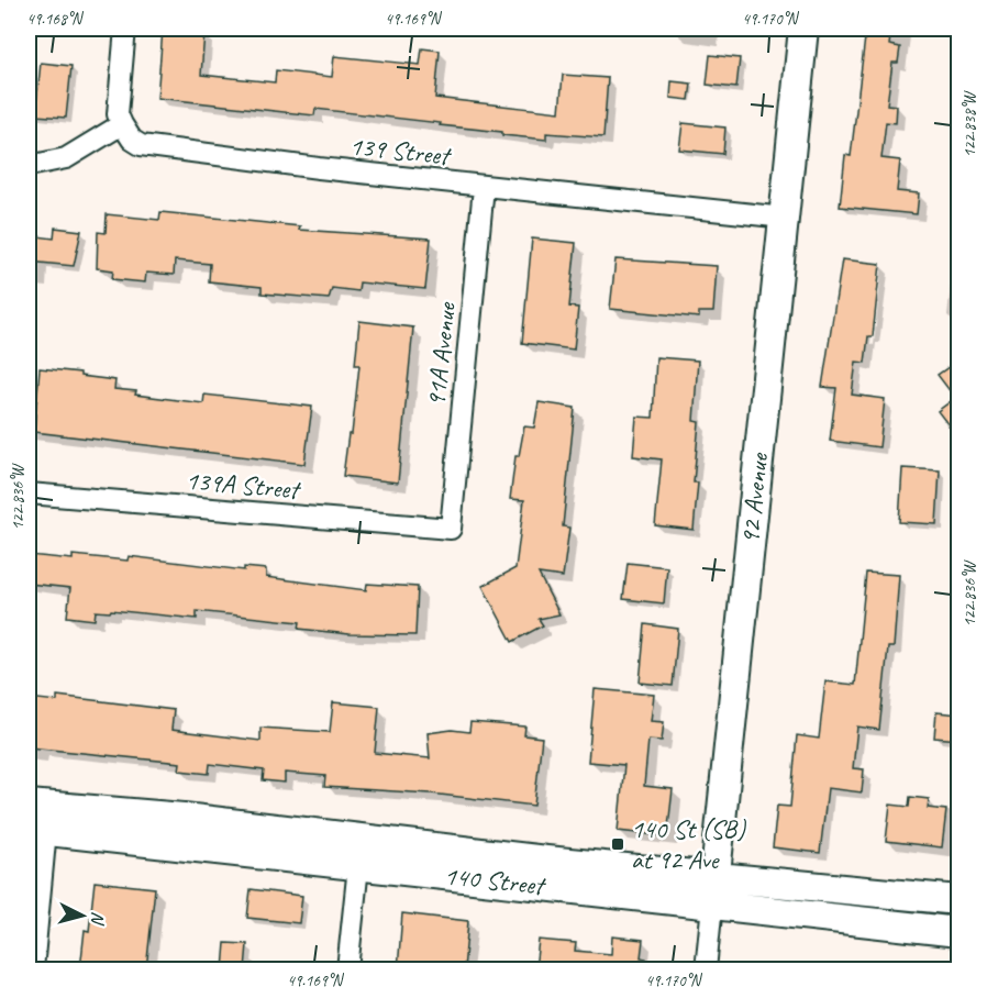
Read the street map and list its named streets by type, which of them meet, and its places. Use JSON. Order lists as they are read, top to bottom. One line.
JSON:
{"streets":{"main road":["92 Avenue","140 Street"],"street":["139 Street","91A Avenue","139A Street"]},"crossings":[["139 Street","91A Avenue"],["139 Street","92 Avenue"],["91A Avenue","139A Street"],["92 Avenue","140 Street"]],"places":{"transit":["140 St (SB) at 92 Ave"]},"north":"right","coordinates":["49.168°N","49.169°N","49.170°N","122.838°W","122.836°W"]}
